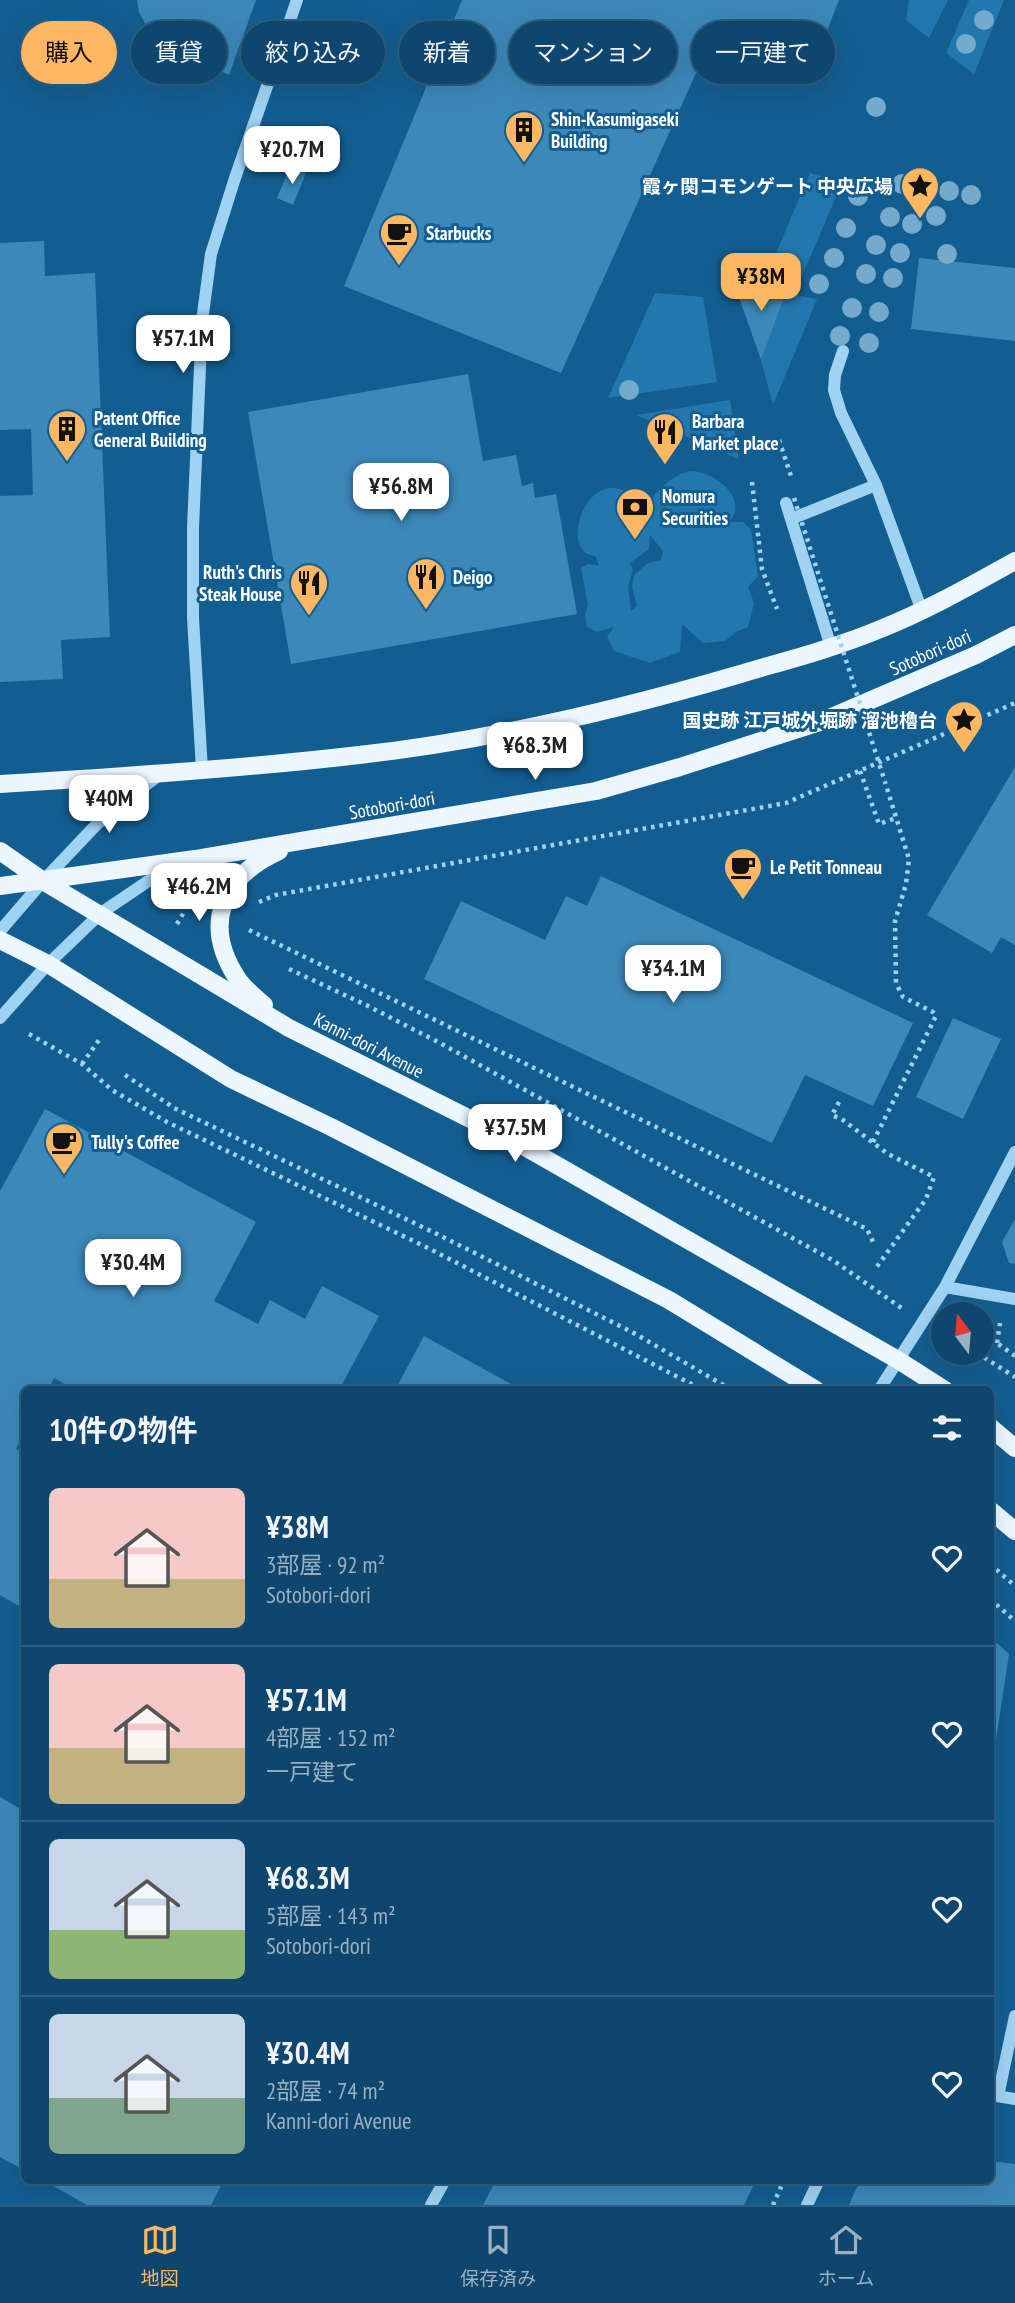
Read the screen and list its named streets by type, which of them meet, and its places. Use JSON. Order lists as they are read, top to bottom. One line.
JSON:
{"streets":{"main road":["Sotobori-dori","Kanni-dori Avenue"]},"crossings":[["Sotobori-dori","Kanni-dori Avenue"]],"places":{"building":["Shin-Kasumigaseki Building","Patent Office General Building"],"place":["霞ヶ関コモンゲート 中央広場","国史跡 江戸城外堀跡 溜池櫓台"],"cafe":["Starbucks","Le Petit Tonneau","Tully's Coffee"],"restaurant":["Barbara Market place","Deigo","Ruth's Chris Steak House"],"bank":["Nomura Securities"]},"north":"top","page":{"chip":["購入","賃貸","絞り込み","新着","マンション","一戸建て"],"price":["¥20.7M","¥38M","¥57.1M","¥56.8M","¥68.3M","¥40M","¥46.2M","¥34.1M","¥37.5M","¥30.4M"],"heading":"10件の物件","list":[{"name":"¥38M","note":"3部屋 · 92 m² · Sotobori-dori"},{"name":"¥57.1M","note":"4部屋 · 152 m² · 一戸建て"},{"name":"¥68.3M","note":"5部屋 · 143 m² · Sotobori-dori"},{"name":"¥30.4M","note":"2部屋 · 74 m² · Kanni-dori Avenue"}],"tabs":["地図","保存済み","ホーム"]}}
